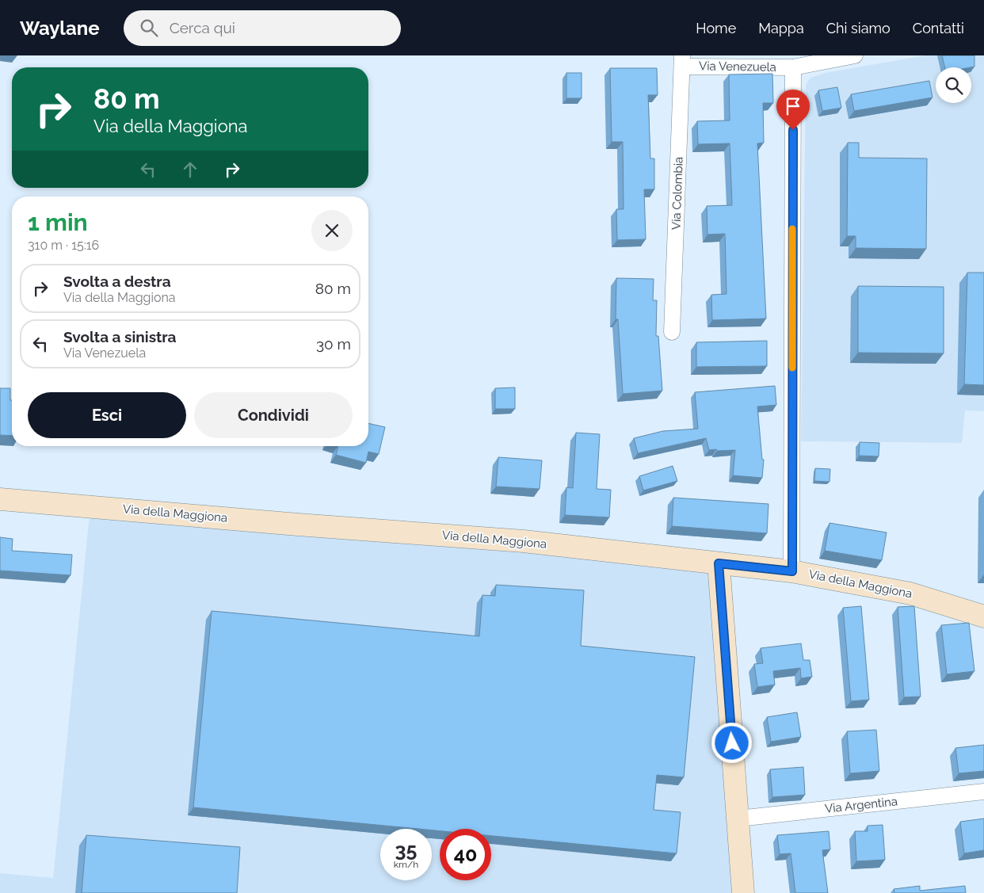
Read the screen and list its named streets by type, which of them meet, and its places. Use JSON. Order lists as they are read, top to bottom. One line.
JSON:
{"streets":{"street":["Via Venezuela","Via Colombia","Via della Maggiona","Via Argentina"]},"crossings":[["Via Venezuela","Via Colombia"],["Via Venezuela","Via della Maggiona"]],"page":{"header":"Waylane","search":"Cerca qui","nav":["Home","Mappa","Chi siamo","Contatti"],"turn":["80 m","Via della Maggiona"],"heading":["1 min","310 m · 15:16"],"list":[{"name":"Svolta a destra","note":"Via della Maggiona","value":"80 m"},{"name":"Svolta a sinistra","note":"Via Venezuela","value":"30 m"}],"buttons":["Esci","Condividi"],"speed":"35 km/h","limit":"40"}}
